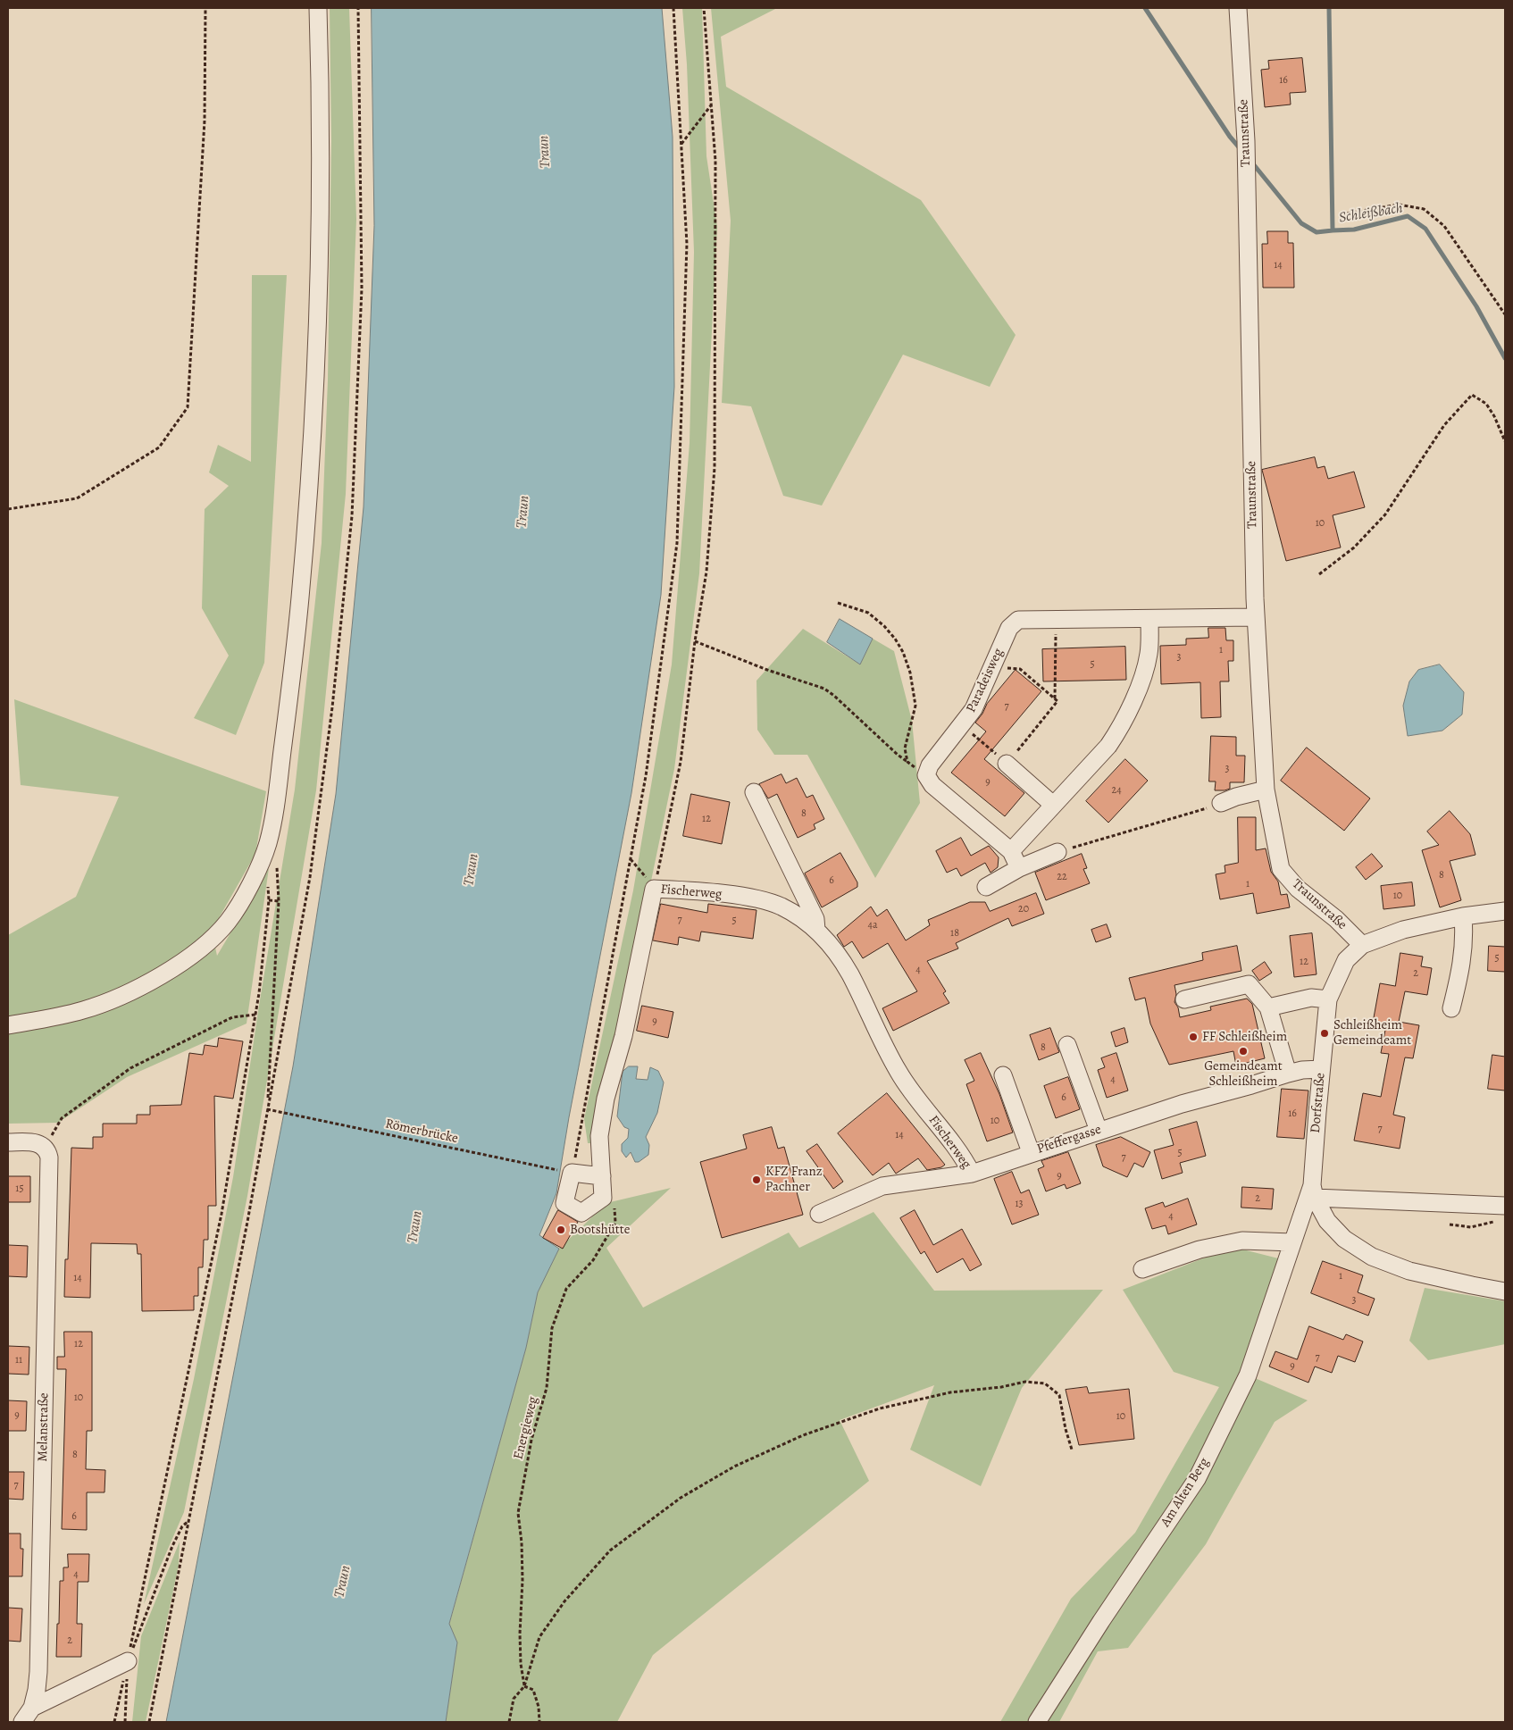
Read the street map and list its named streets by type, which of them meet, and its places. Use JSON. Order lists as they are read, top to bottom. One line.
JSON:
{"streets":{"street":["Traunstraße","Paradeisweg","Fischerweg","Dorfstraße","Pfeffergasse","Melanstraße","Am Alten Berg"],"path":["Römerbrücke","Energieweg"]},"crossings":[["Traunstraße","Paradeisweg"],["Traunstraße","Dorfstraße"],["Fischerweg","Pfeffergasse"],["Fischerweg","Energieweg"],["Dorfstraße","Pfeffergasse"],["Dorfstraße","Am Alten Berg"]],"water":["Traun","Schleißbach"],"places":["Schleißheim Gemeindeamt","FF Schleißheim","Gemeindeamt Schleißheim","KFZ Franz Pachner","Bootshütte"],"house_numbers":["16","14","10","1","3","5","7","3","9","24","8","12","8","22","6","1","10","20","7","5","4a","18","5","12","4","2","9","8","4","6","16","10","7","14","5","7","9","15","2","13","4","1","14","3","12","7","11","9","10","9","10","8","7","6","4","2"]}
